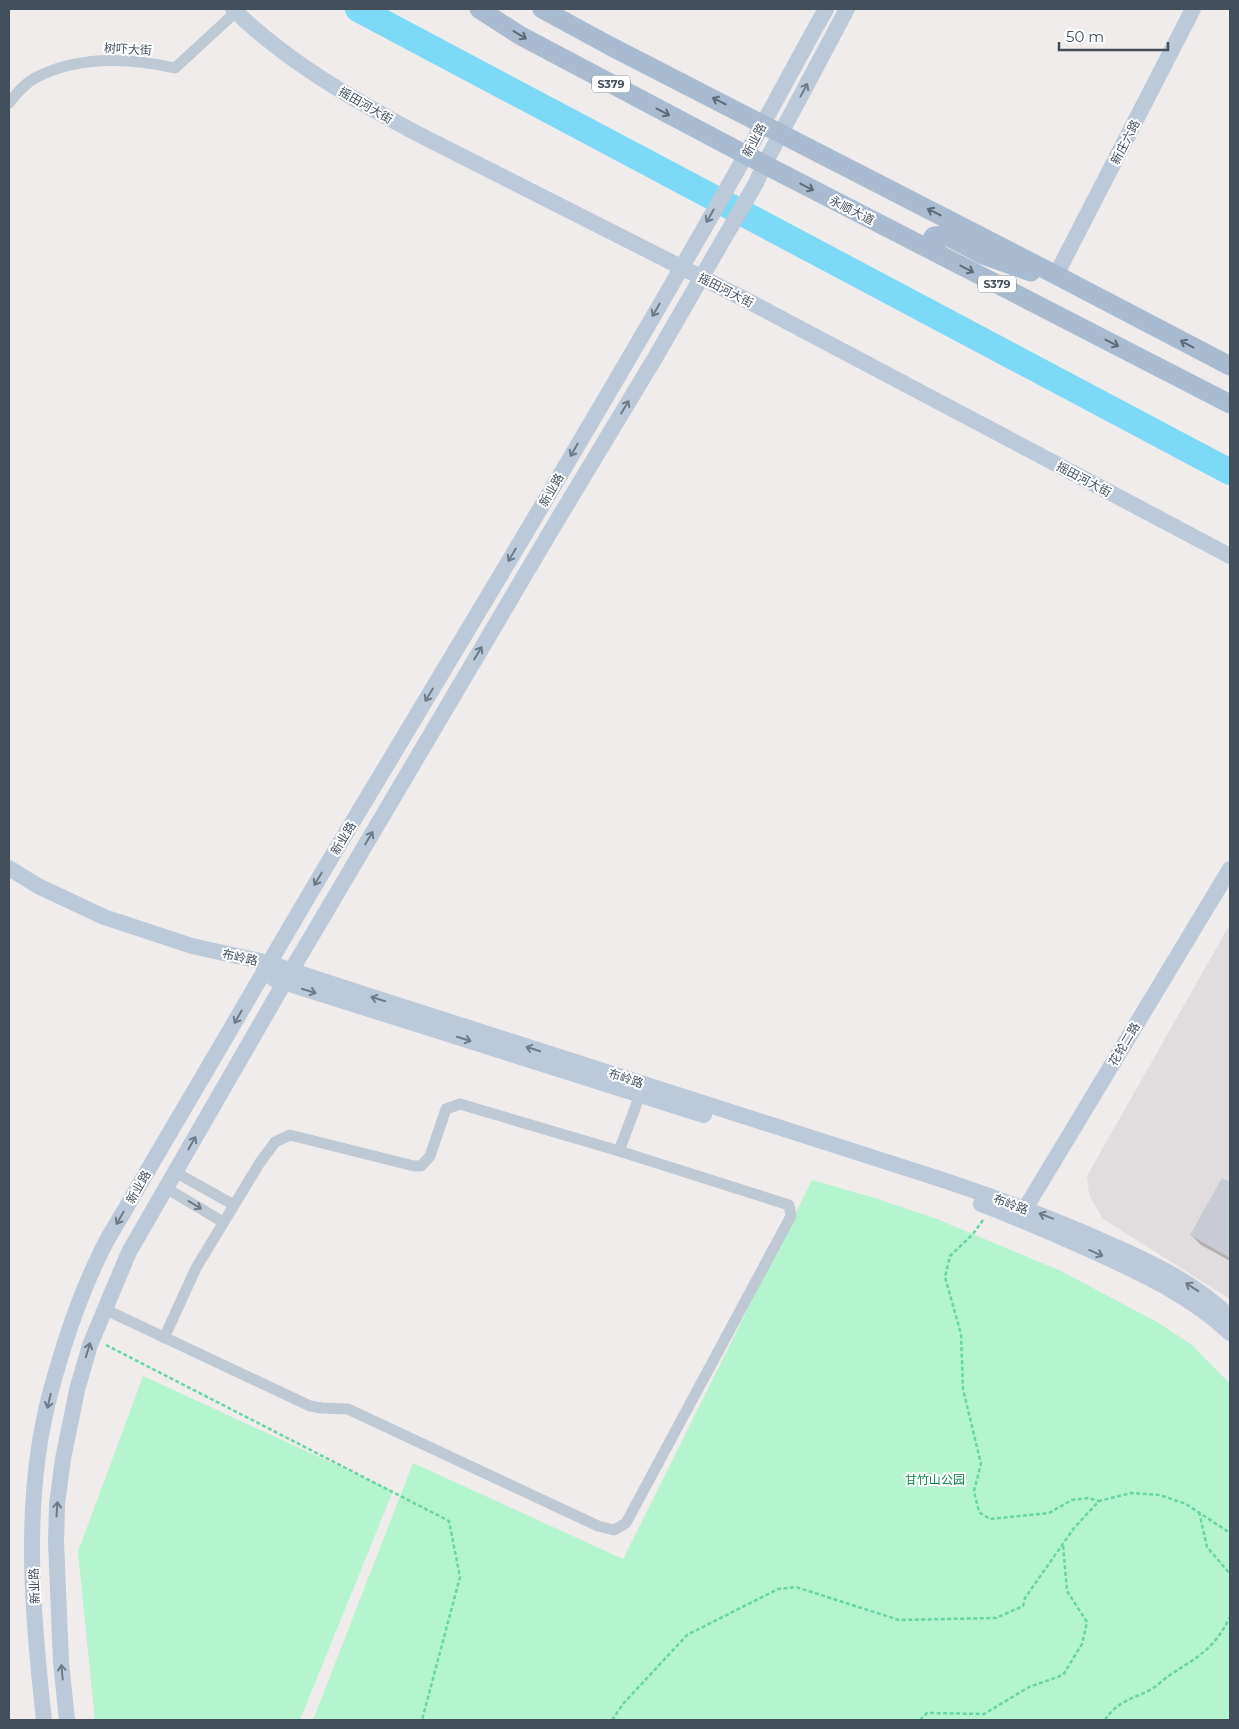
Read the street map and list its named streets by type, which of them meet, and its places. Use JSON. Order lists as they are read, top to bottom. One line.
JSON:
{"streets":{"main road":["S379","永顺大道"],"street":["树吓大街","摇田河大街","新业路","新庄六路","布岭路","花轮二路"]},"crossings":[["树吓大街","摇田河大街"],["S379","新业路"],["S379","新庄六路"],["摇田河大街","新业路"],["新业路","永顺大道"],["新业路","布岭路"],["布岭路","花轮二路"]],"parks":["甘竹山公园"],"scale_bar":"50 m"}
